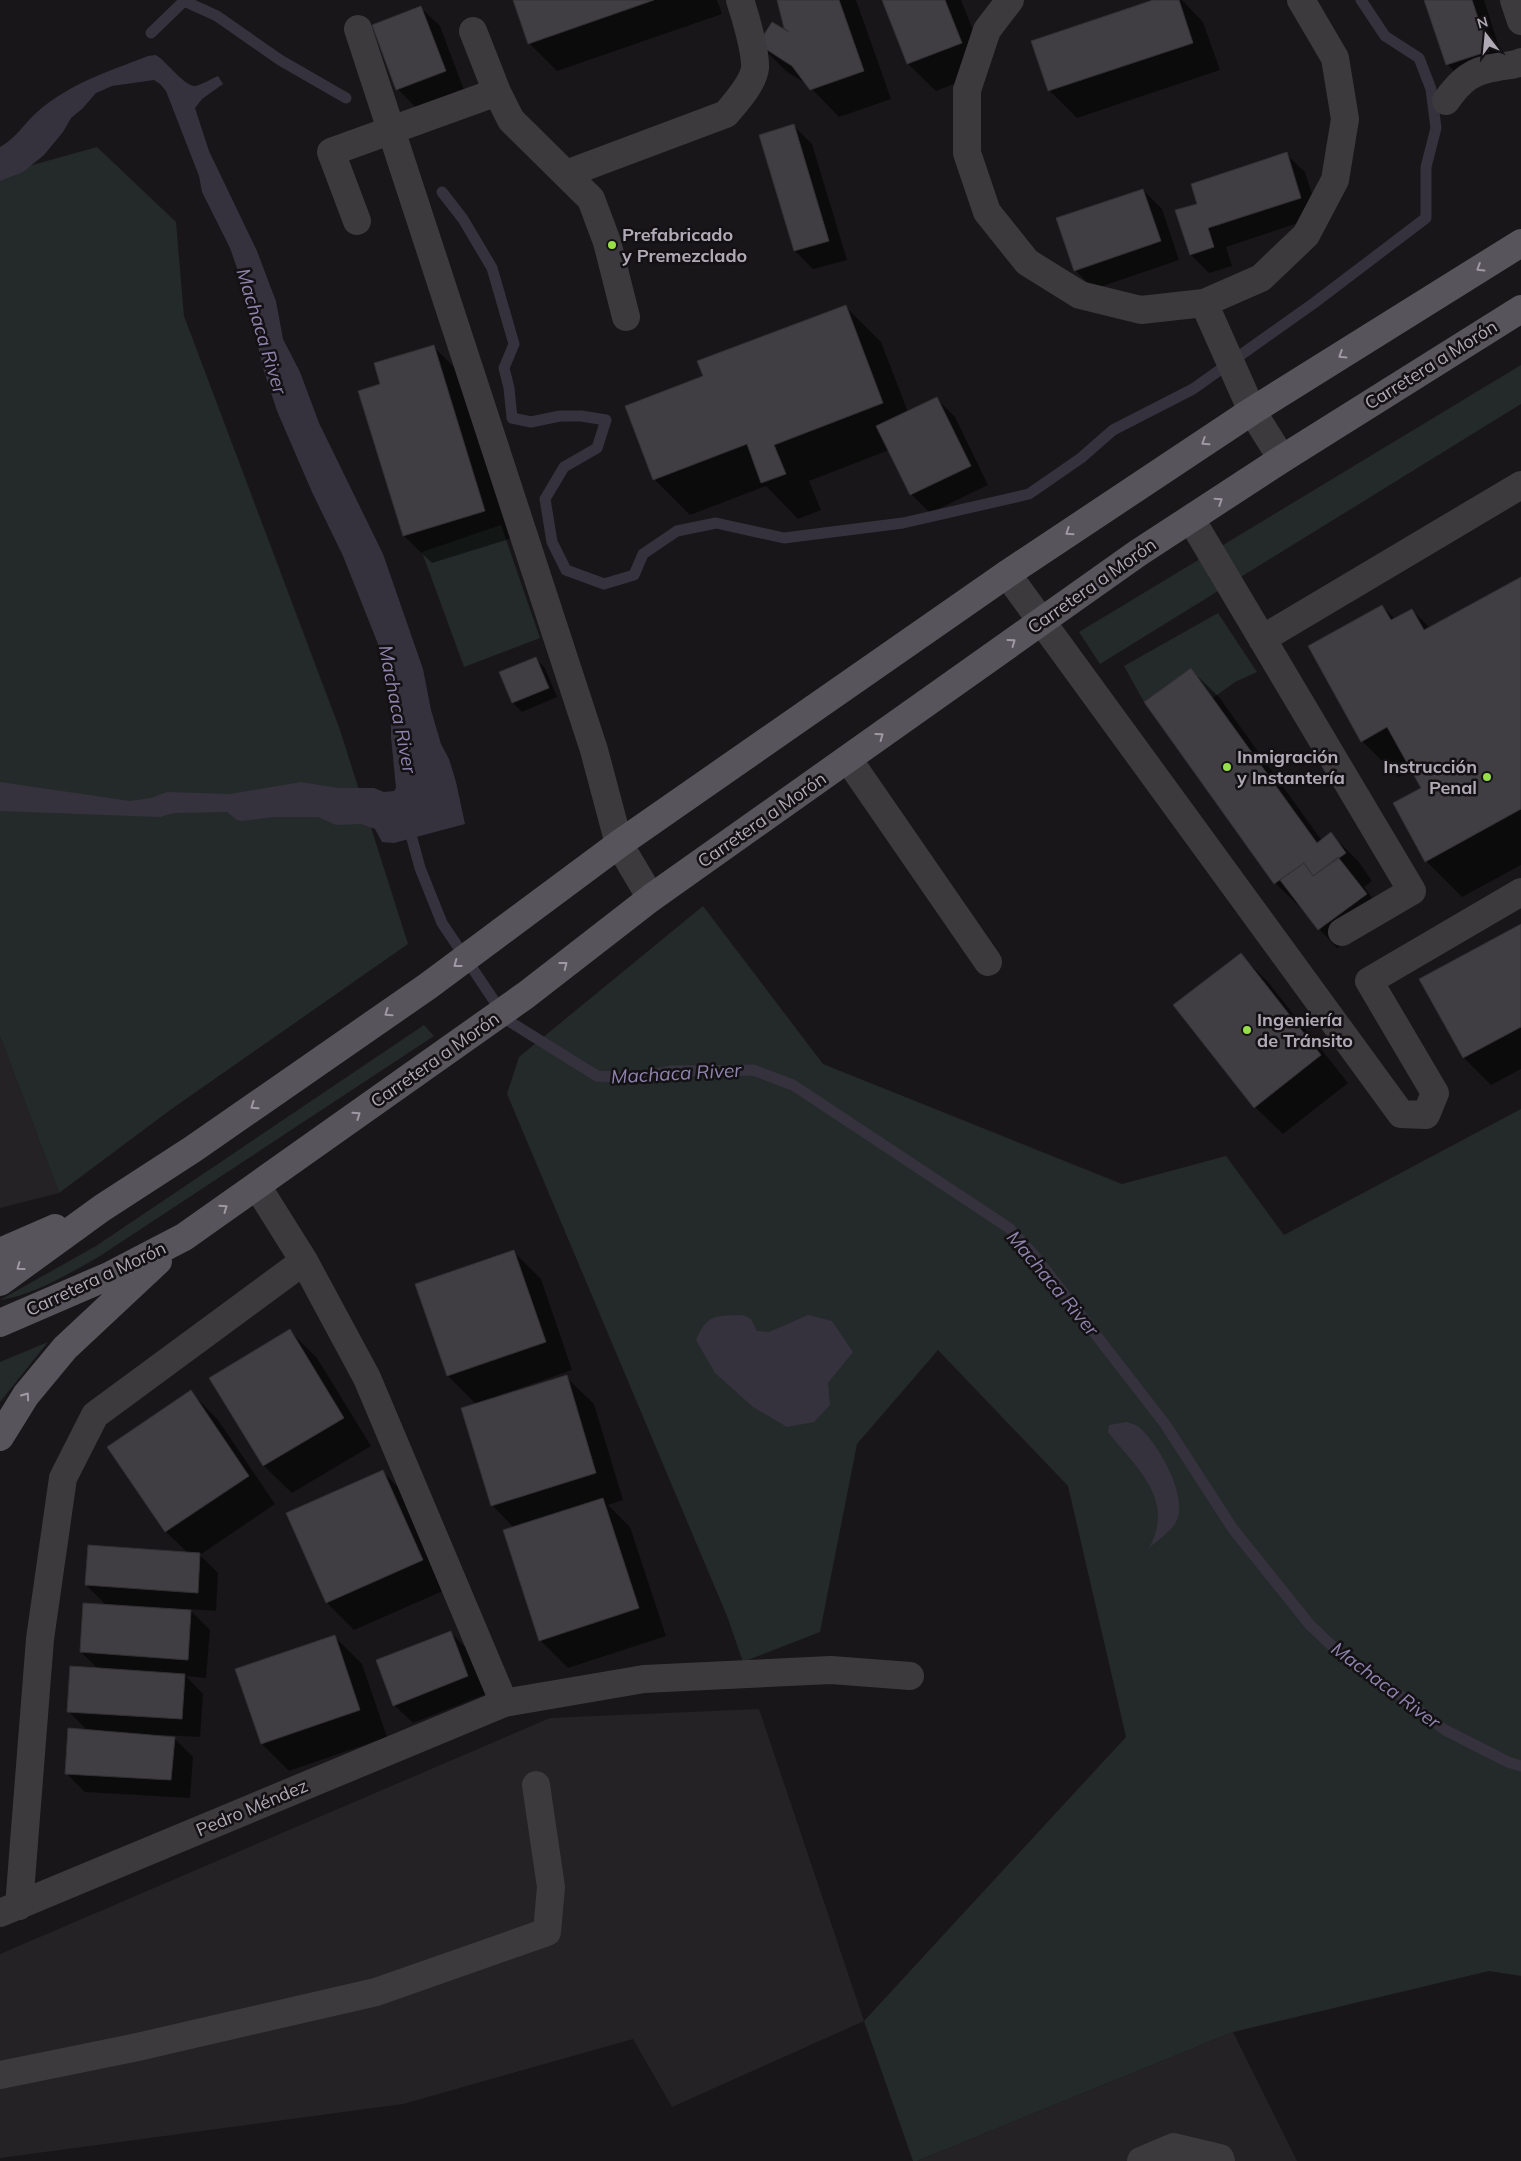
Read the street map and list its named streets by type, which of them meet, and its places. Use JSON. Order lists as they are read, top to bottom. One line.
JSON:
{"streets":{"main road":["Carretera a Morón"],"street":["Pedro Méndez"]},"water":["Machaca River"],"places":["Prefabricado y Premezclado","Inmigración y Instantería","Instrucción Penal","Ingeniería de Tránsito"],"north":"top"}
